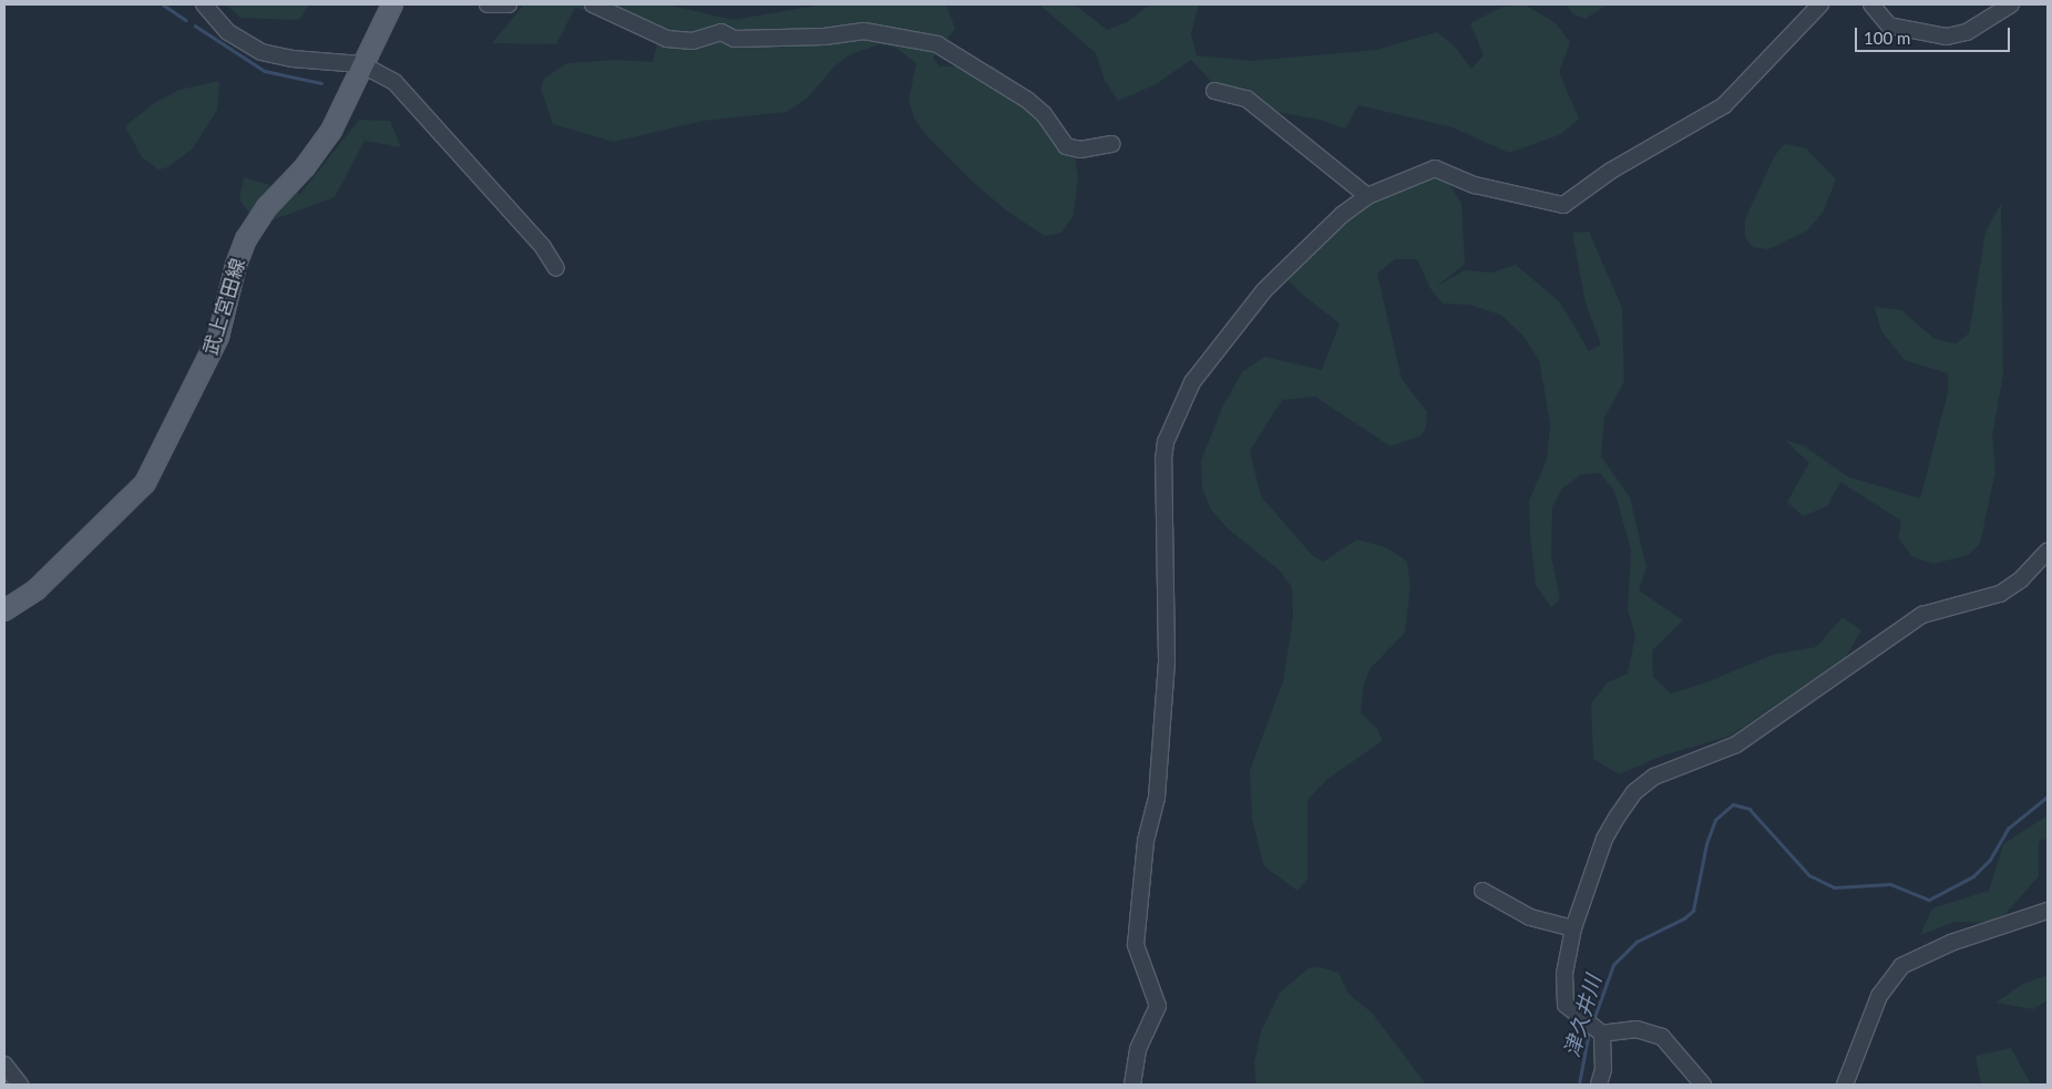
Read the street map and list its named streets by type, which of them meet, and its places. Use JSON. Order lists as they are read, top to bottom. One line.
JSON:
{"streets":{"main road":["武上宮田線"]},"water":["津久井川"],"scale_bar":"100 m"}
